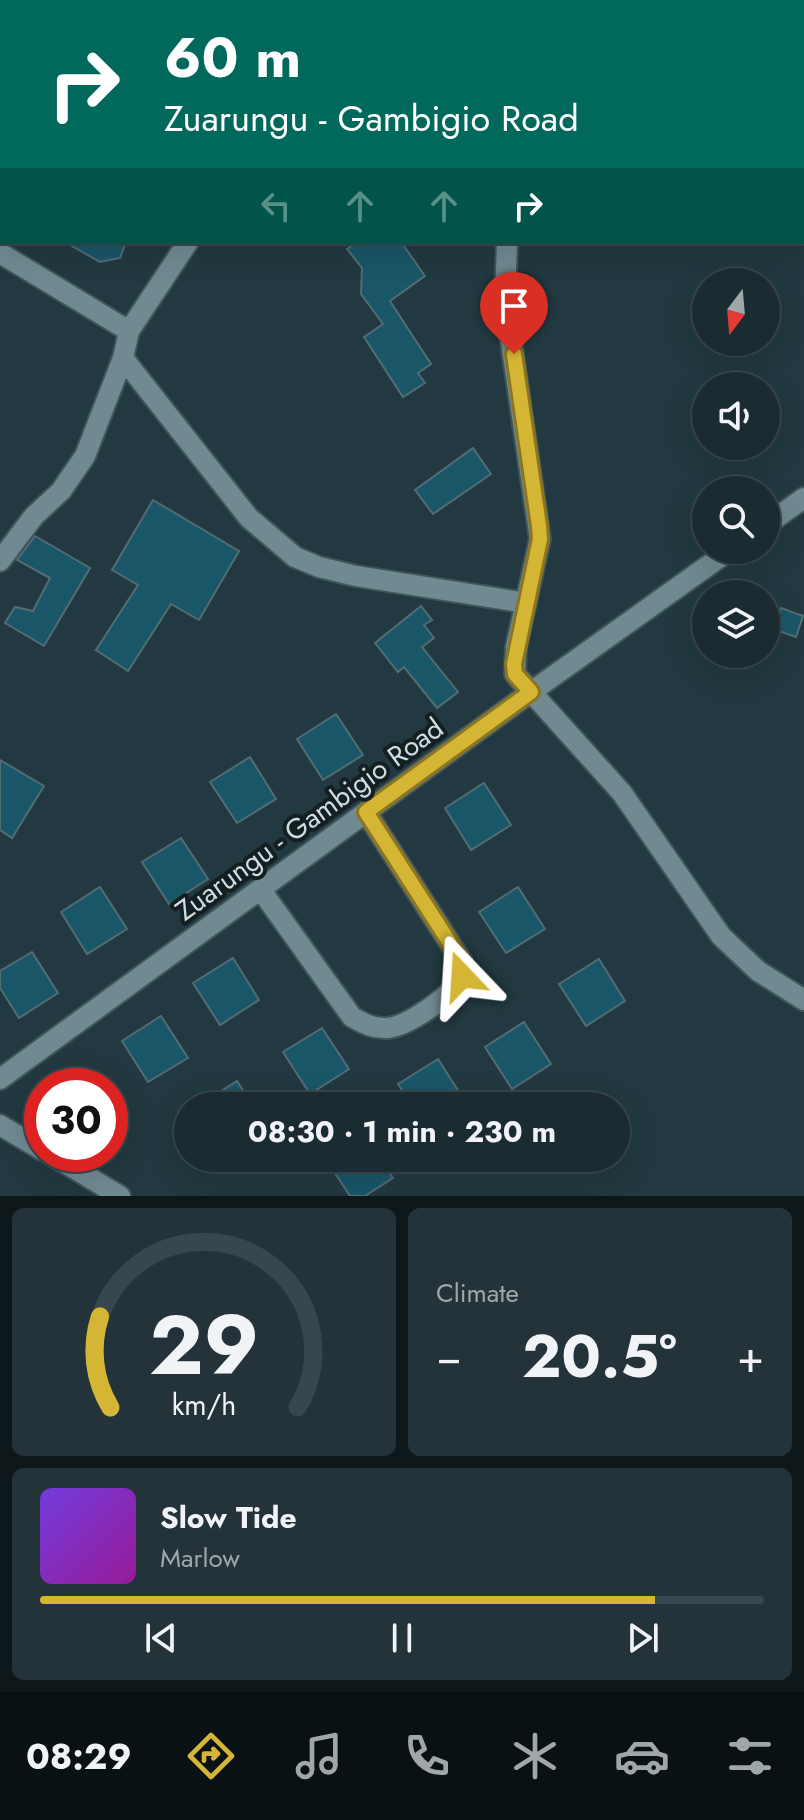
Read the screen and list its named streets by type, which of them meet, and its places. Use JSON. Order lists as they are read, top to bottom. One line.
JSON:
{"streets":{"street":["Zuarungu - Gambigio Road"]},"north":"bottom","page":{"turn":["60 m","Zuarungu - Gambigio Road"],"limit":"30","trip":"08:30 · 1 min · 230 m","tile":"Climate","heat":["−","20.5°","+"],"song":["Slow Tide","Marlow"],"tabs":"08:29","gauge":["29","km/h"]}}
